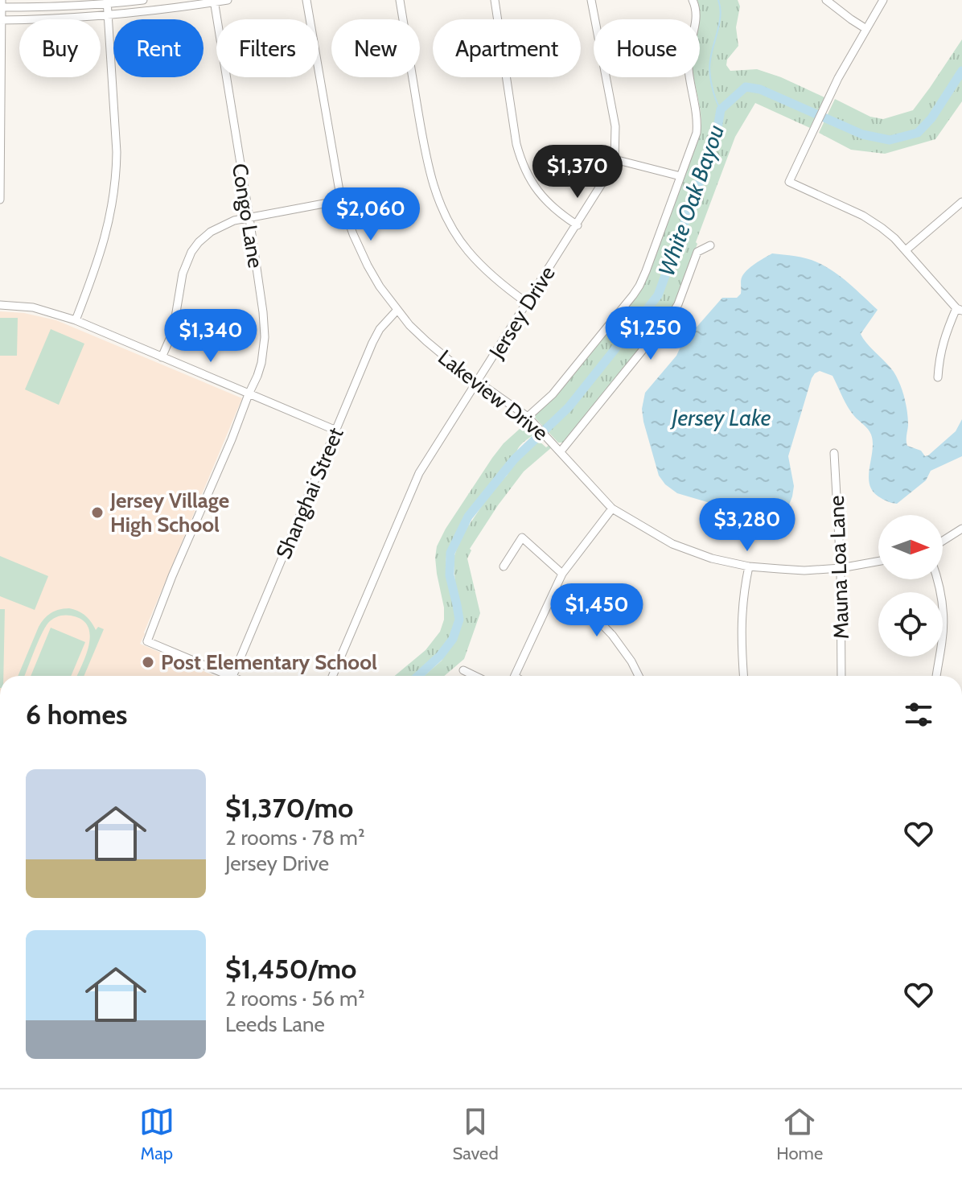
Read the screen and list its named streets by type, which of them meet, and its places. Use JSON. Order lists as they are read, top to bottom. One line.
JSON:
{"streets":{"street":["Congo Lane","Jersey Drive","Lakeview Drive","Shanghai Street","Mauna Loa Lane"]},"crossings":[["Jersey Drive","Lakeview Drive"],["Lakeview Drive","Shanghai Street"],["Lakeview Drive","Mauna Loa Lane"]],"water":["White Oak Bayou","Jersey Lake"],"places":["Jersey Village High School","Post Elementary School"],"north":"right","page":{"chip":["Buy","Rent","Filters","New","Apartment","House"],"price":["$1,370","$2,060","$1,250","$1,340","$3,280","$1,450"],"heading":"6 homes","list":[{"name":"$1,370/mo","note":"2 rooms · 78 m² · Jersey Drive"},{"name":"$1,450/mo","note":"2 rooms · 56 m² · Leeds Lane"}],"tabs":["Map","Saved","Home"]}}
